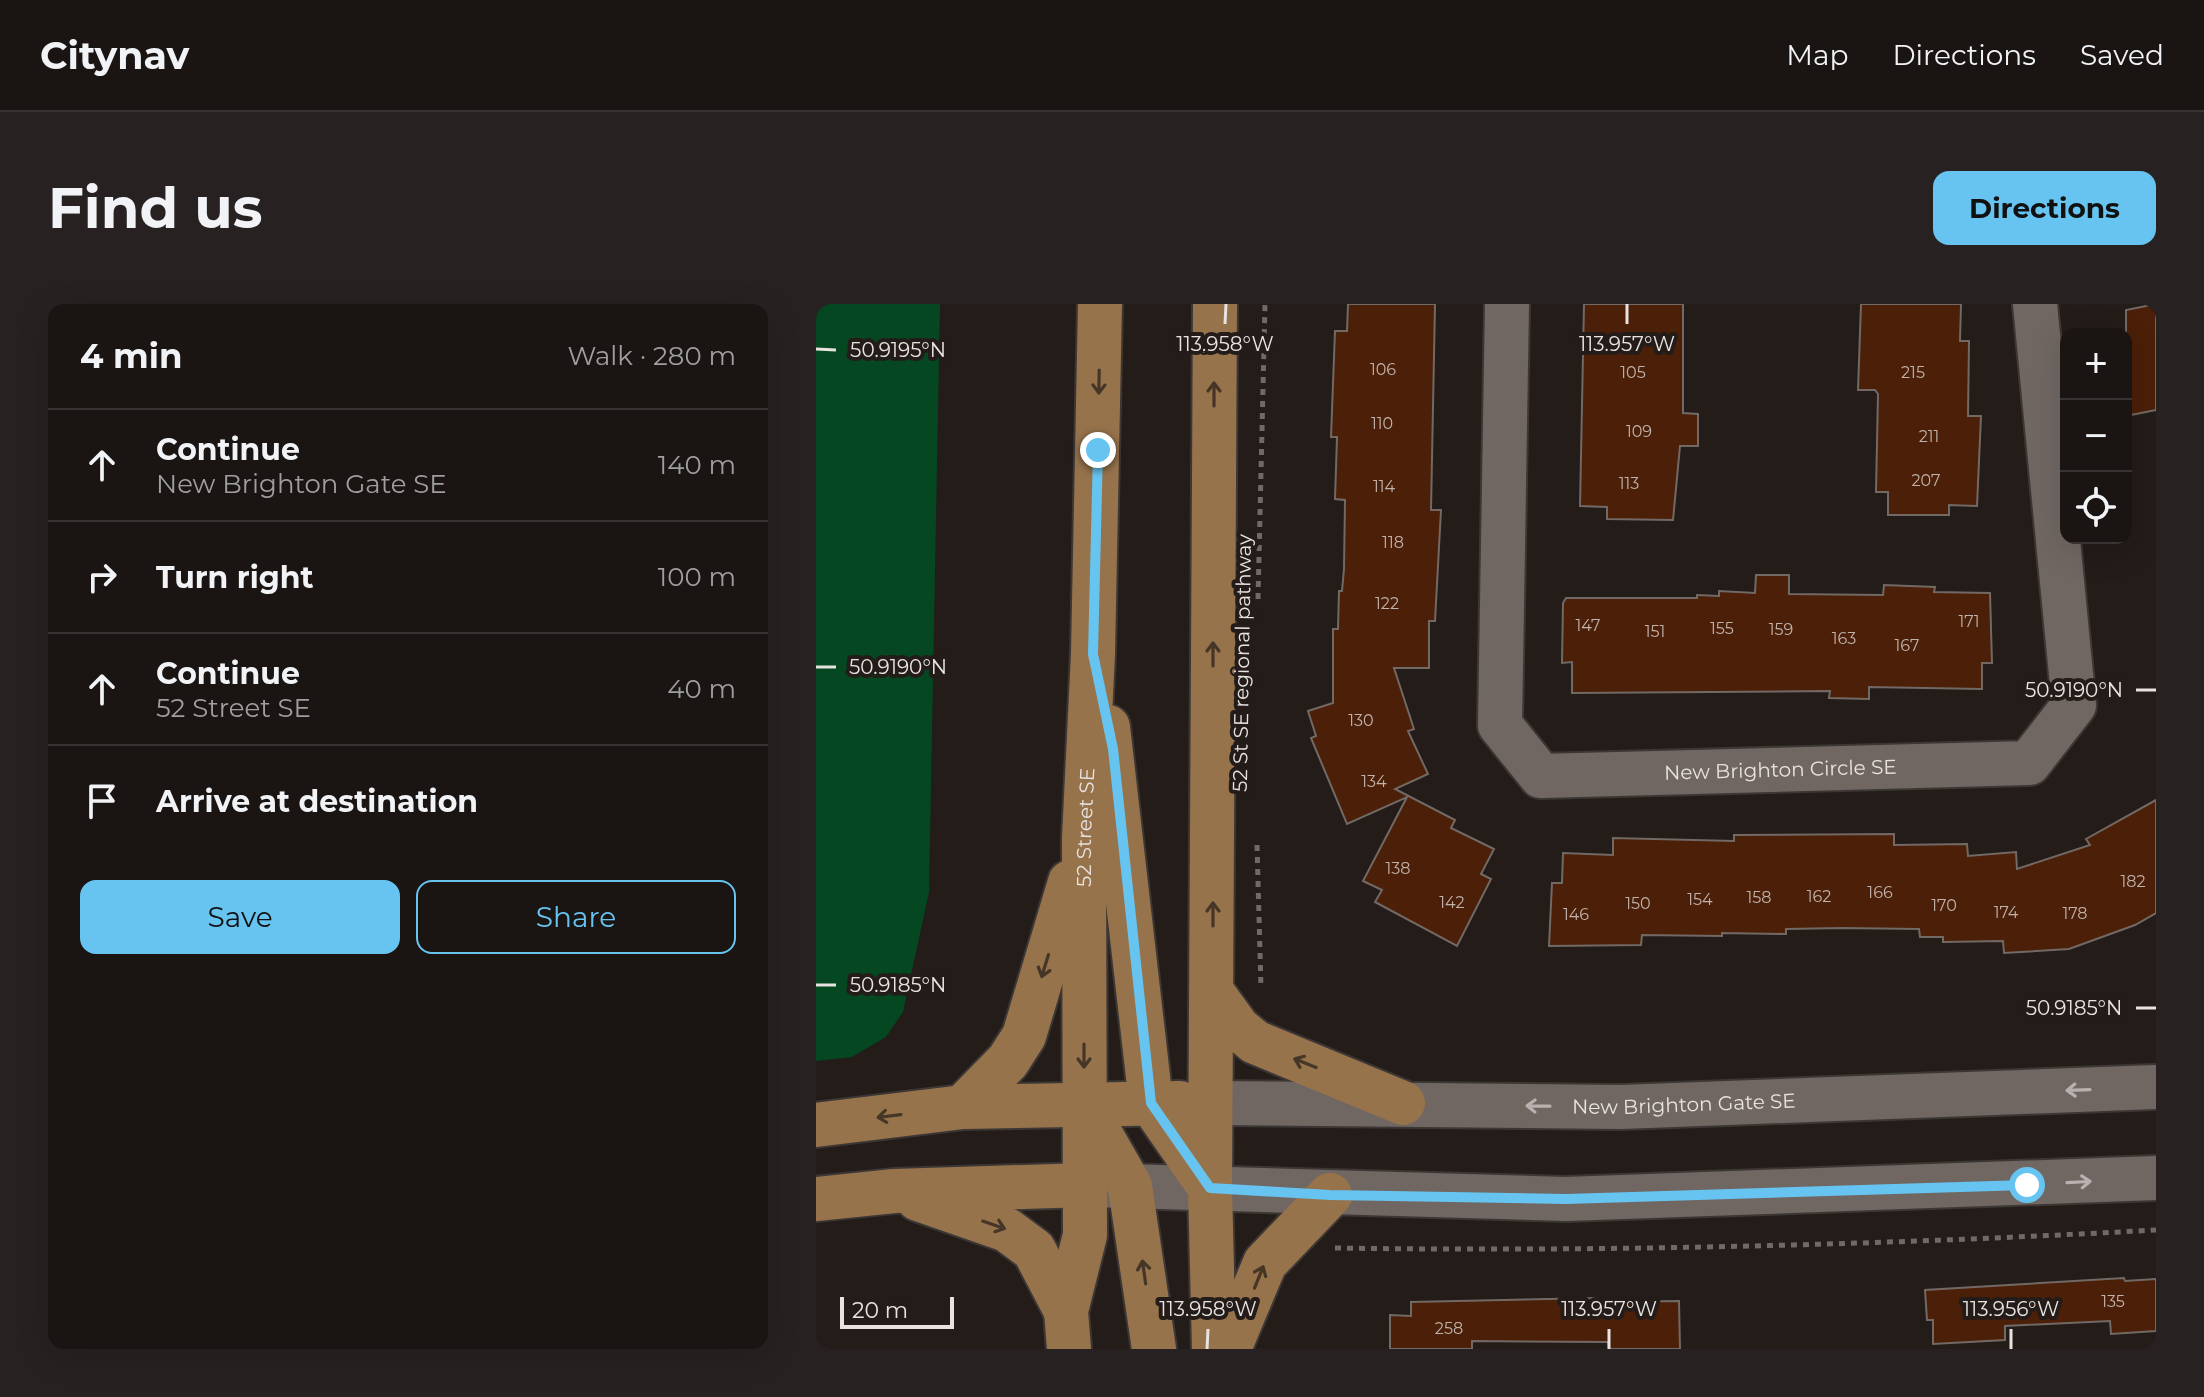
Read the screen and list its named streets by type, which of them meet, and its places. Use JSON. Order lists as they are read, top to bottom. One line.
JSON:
{"streets":{"main road":["52 Street SE"],"street":["New Brighton Circle SE","New Brighton Gate SE"],"path":["52 St SE regional pathway"]},"house_numbers":["106","105","215","110","109","211","207","113","114","118","122","171","147","155","159","151","163","167","130","134","138","182","166","162","158","154","142","150","170","174","178","146","135","258"],"scale_bar":"20 m","page":{"header":"Citynav","nav":["Map","Directions","Saved"],"buttons":["Directions",["Save","Share"]],"title":"Find us","heading":["4 min","Walk · 280 m"],"map_buttons":["+","−"],"list":[["Continue","New Brighton Gate SE","140 m"],["Turn right","100 m"],["Continue","52 Street SE","40 m"],"Arrive at destination"],"scale":"20 m"},"coordinates":["113.958°W","113.957°W","50.9195°N","50.9190°N","50.9185°N","113.956°W"]}
